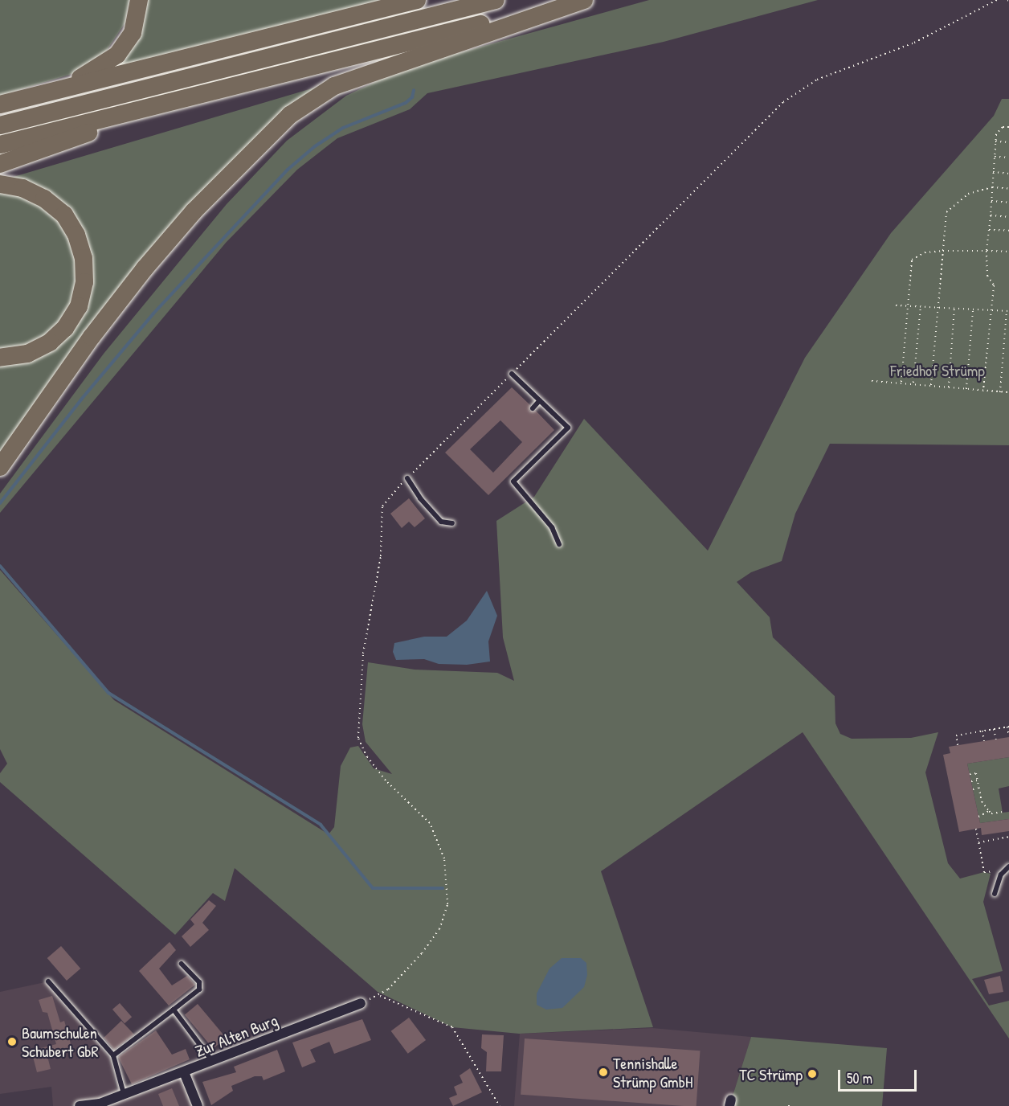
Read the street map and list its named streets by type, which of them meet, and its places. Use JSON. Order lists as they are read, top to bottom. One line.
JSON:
{"streets":{"street":["Zur Alten Burg"]},"parks":["Friedhof Strümp"],"places":["Baumschulen Schubert GbR","Tennishalle Strümp GmbH","TC Strümp"],"scale_bar":"50 m"}
